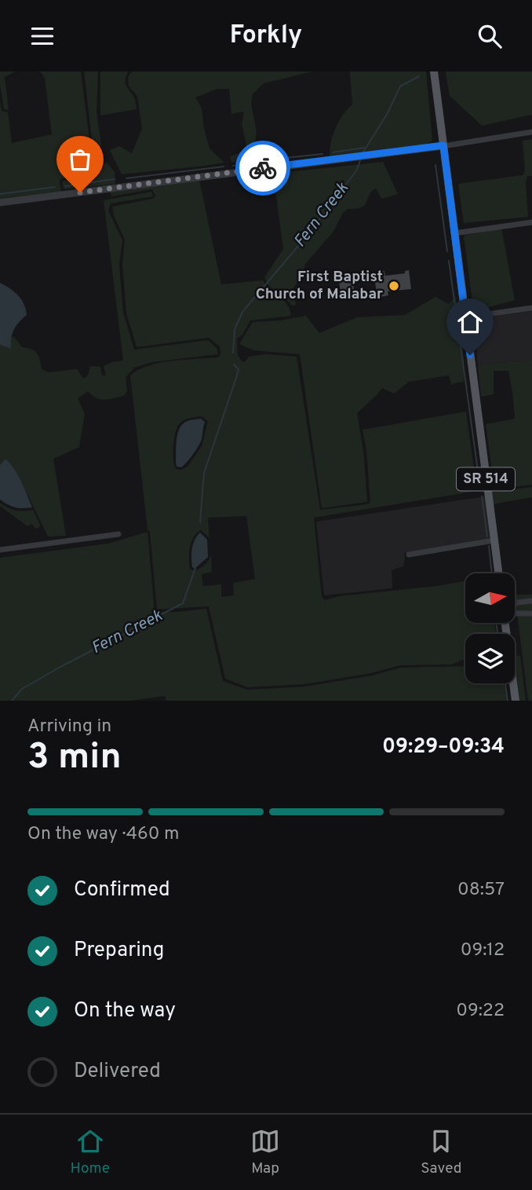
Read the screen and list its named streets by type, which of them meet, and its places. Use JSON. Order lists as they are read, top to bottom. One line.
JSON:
{"streets":{"main road":["SR 514"]},"water":["Fern Creek"],"places":["First Baptist Church of Malabar"],"north":"right","page":{"header":"Forkly","heading":["3 min","Arriving in","09:29–09:34"],"bar":"On the way · 460 m","list":[["Confirmed","08:57"],["Preparing","09:12"],["On the way","09:22"],"Delivered"],"tabs":["Home","Map","Saved"]}}
